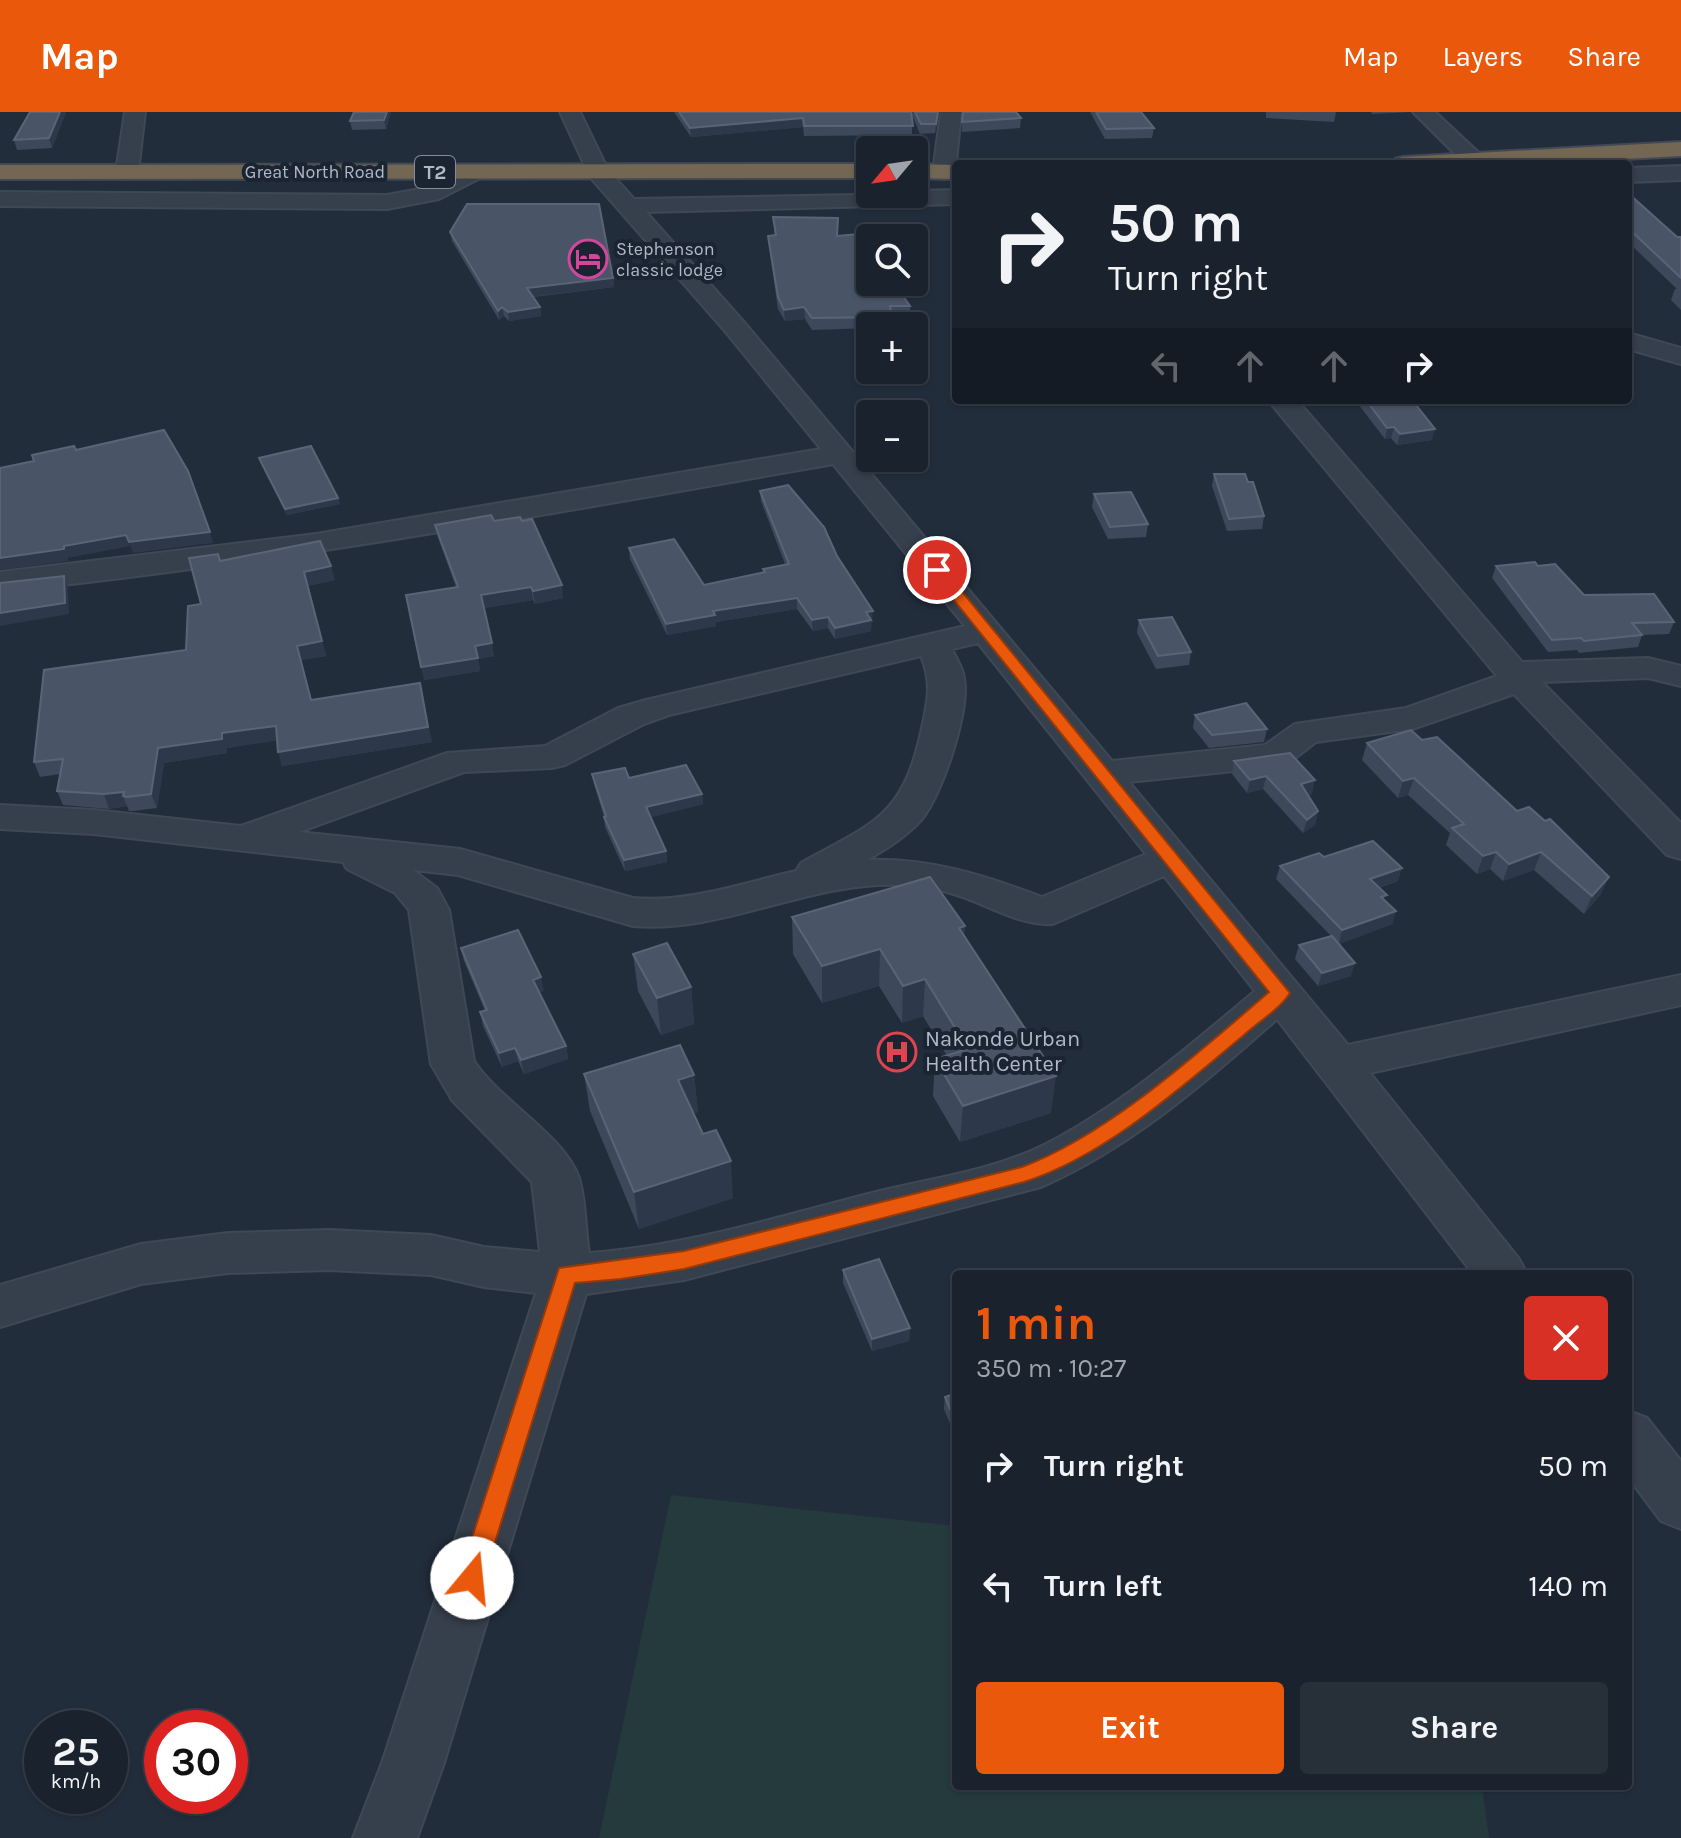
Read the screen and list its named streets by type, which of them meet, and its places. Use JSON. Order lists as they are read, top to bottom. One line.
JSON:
{"streets":{"highway":["Great North Road","T2"]},"places":{"hotel":["Stephenson classic lodge"],"hospital":["Nakonde Urban Health Center"]},"north":"bottom left","page":{"header":"Map","nav":["Map","Layers","Share"],"map_buttons":["+","−"],"turn":["50 m","Turn right"],"heading":["1 min","350 m · 10:27"],"list":[{"name":"Turn right","value":"50 m"},{"name":"Turn left","value":"140 m"}],"buttons":["Exit","Share"],"speed":"25 km/h","limit":"30"}}
